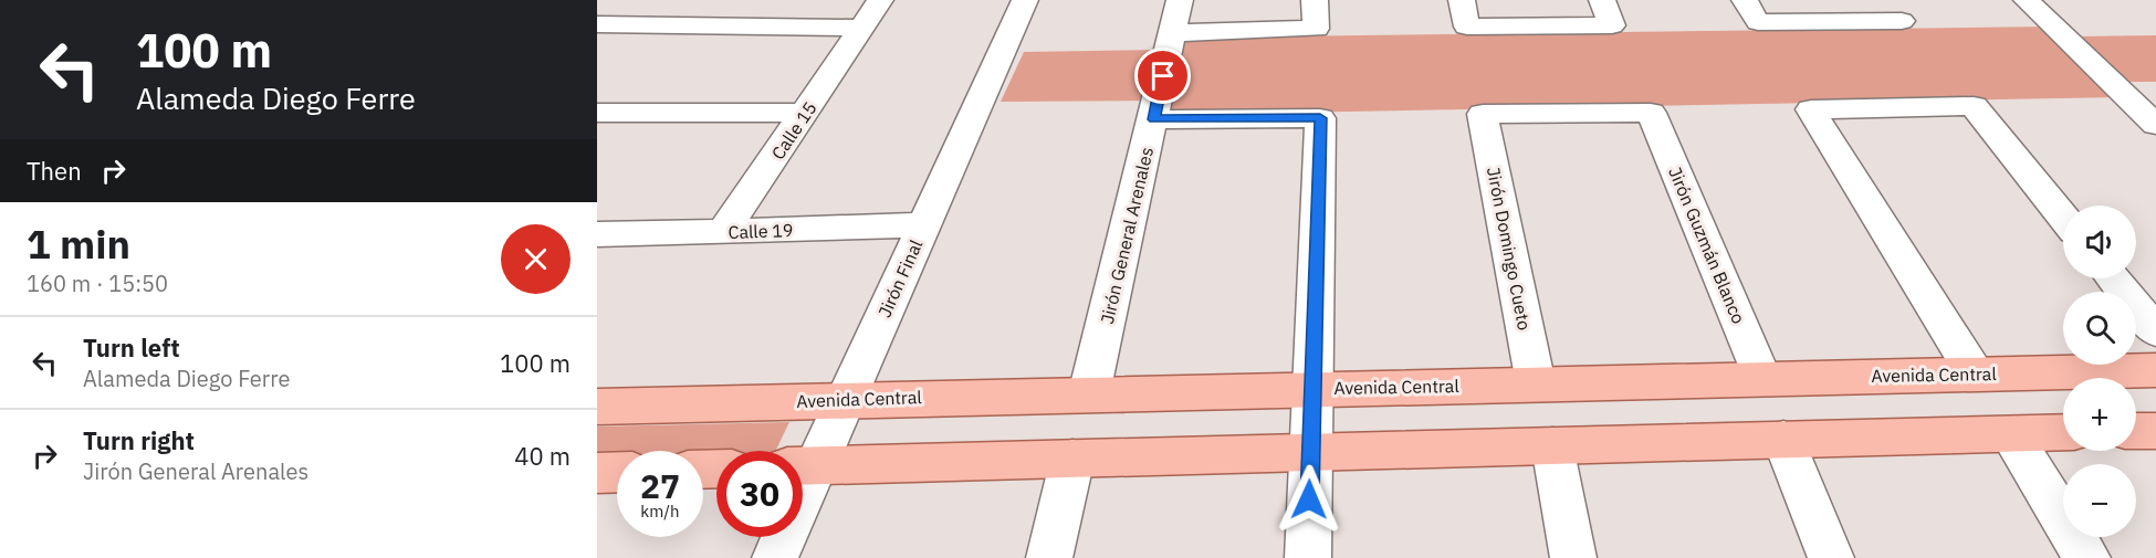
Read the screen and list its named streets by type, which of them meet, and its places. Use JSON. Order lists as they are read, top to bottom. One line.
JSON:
{"streets":{"main road":["Avenida Central"],"street":["Calle 15","Calle 19","Jirón General Arenales","Jirón Guzmán Blanco","Jirón Domingo Cueto","Jirón Final"]},"crossings":[["Calle 15","Calle 19"],["Calle 19","Jirón Final"],["Jirón General Arenales","Avenida Central"],["Jirón Guzmán Blanco","Jirón Domingo Cueto"],["Jirón Guzmán Blanco","Avenida Central"],["Jirón Domingo Cueto","Avenida Central"],["Jirón Final","Avenida Central"]],"page":{"turn":["100 m","Alameda Diego Ferre"],"then":"Then","heading":["1 min","160 m · 15:50"],"map_buttons":["+","−"],"list":[{"name":"Turn left","note":"Alameda Diego Ferre","value":"100 m"},{"name":"Turn right","note":"Jirón General Arenales","value":"40 m"}],"speed":"27 km/h","limit":"30"}}
